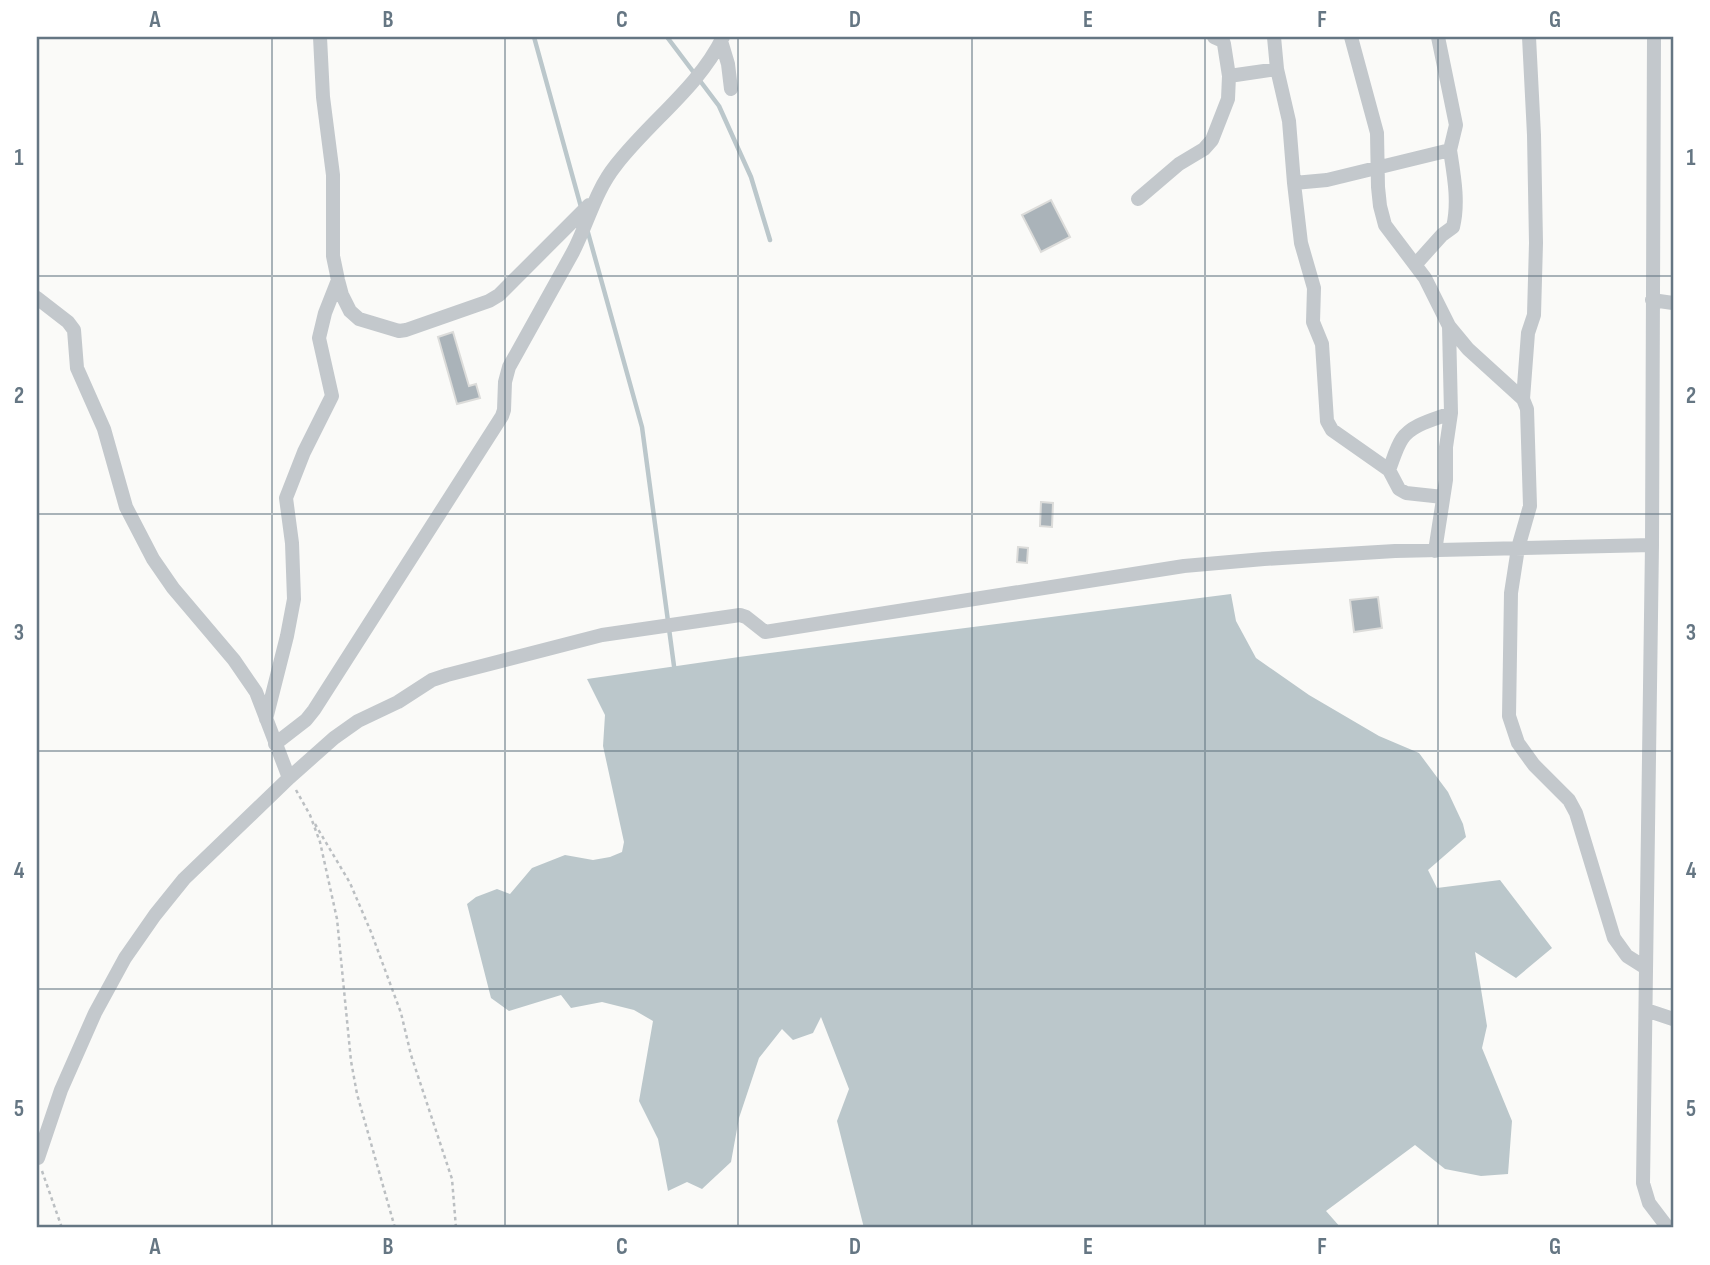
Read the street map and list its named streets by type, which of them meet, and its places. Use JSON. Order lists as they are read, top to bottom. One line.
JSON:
{"grid":{"columns":["A","B","C","D","E","F","G"],"rows":["1","2","3","4","5"]}}
